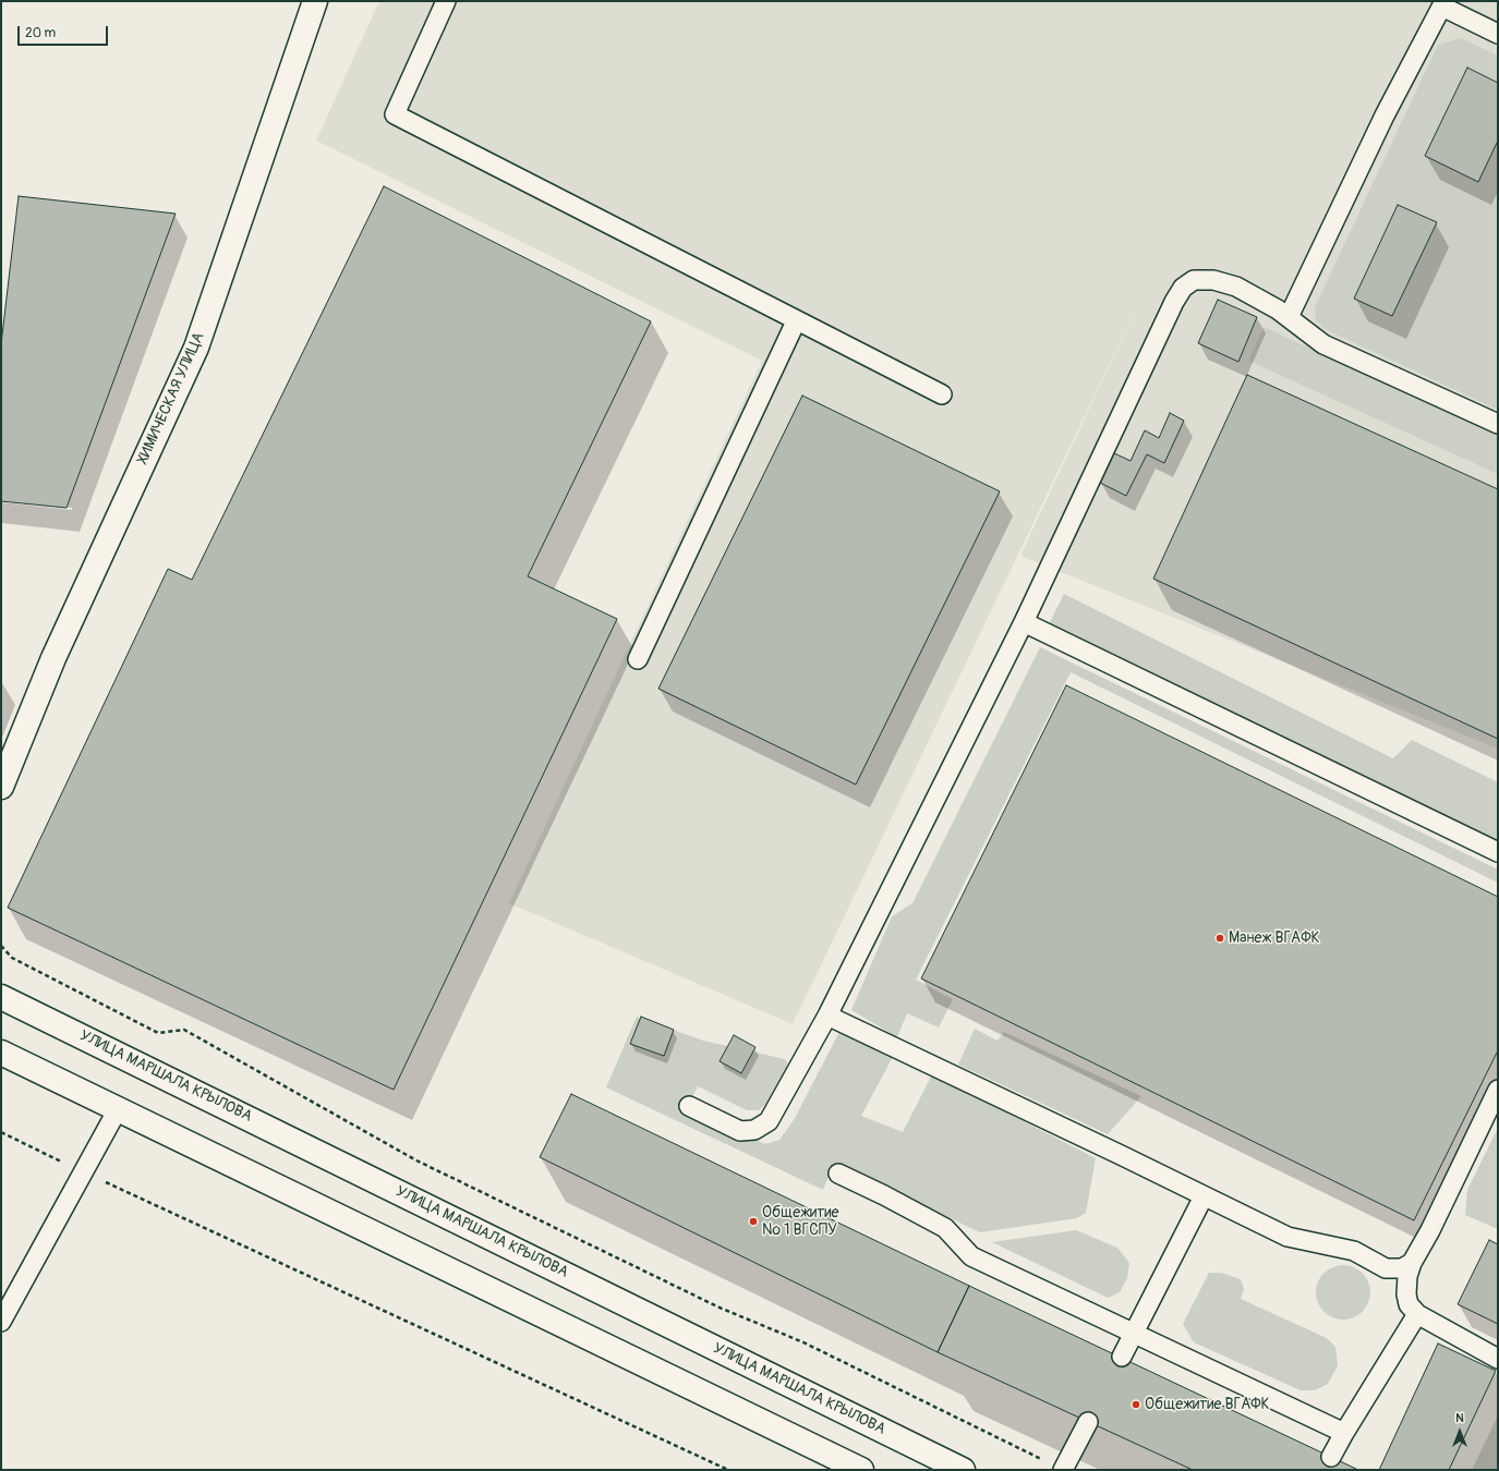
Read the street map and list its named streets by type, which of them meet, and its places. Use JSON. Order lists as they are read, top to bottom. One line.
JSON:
{"streets":{"main road":["ХИМИЧЕСКАЯ УЛИЦА","УЛИЦА МАРШАЛА КРЫЛОВА"]},"places":["Манеж ВГАФК","Общежитие № 1 ВГСПУ","Общежитие ВГАФК"],"scale_bar":"20 m","north":"top"}
